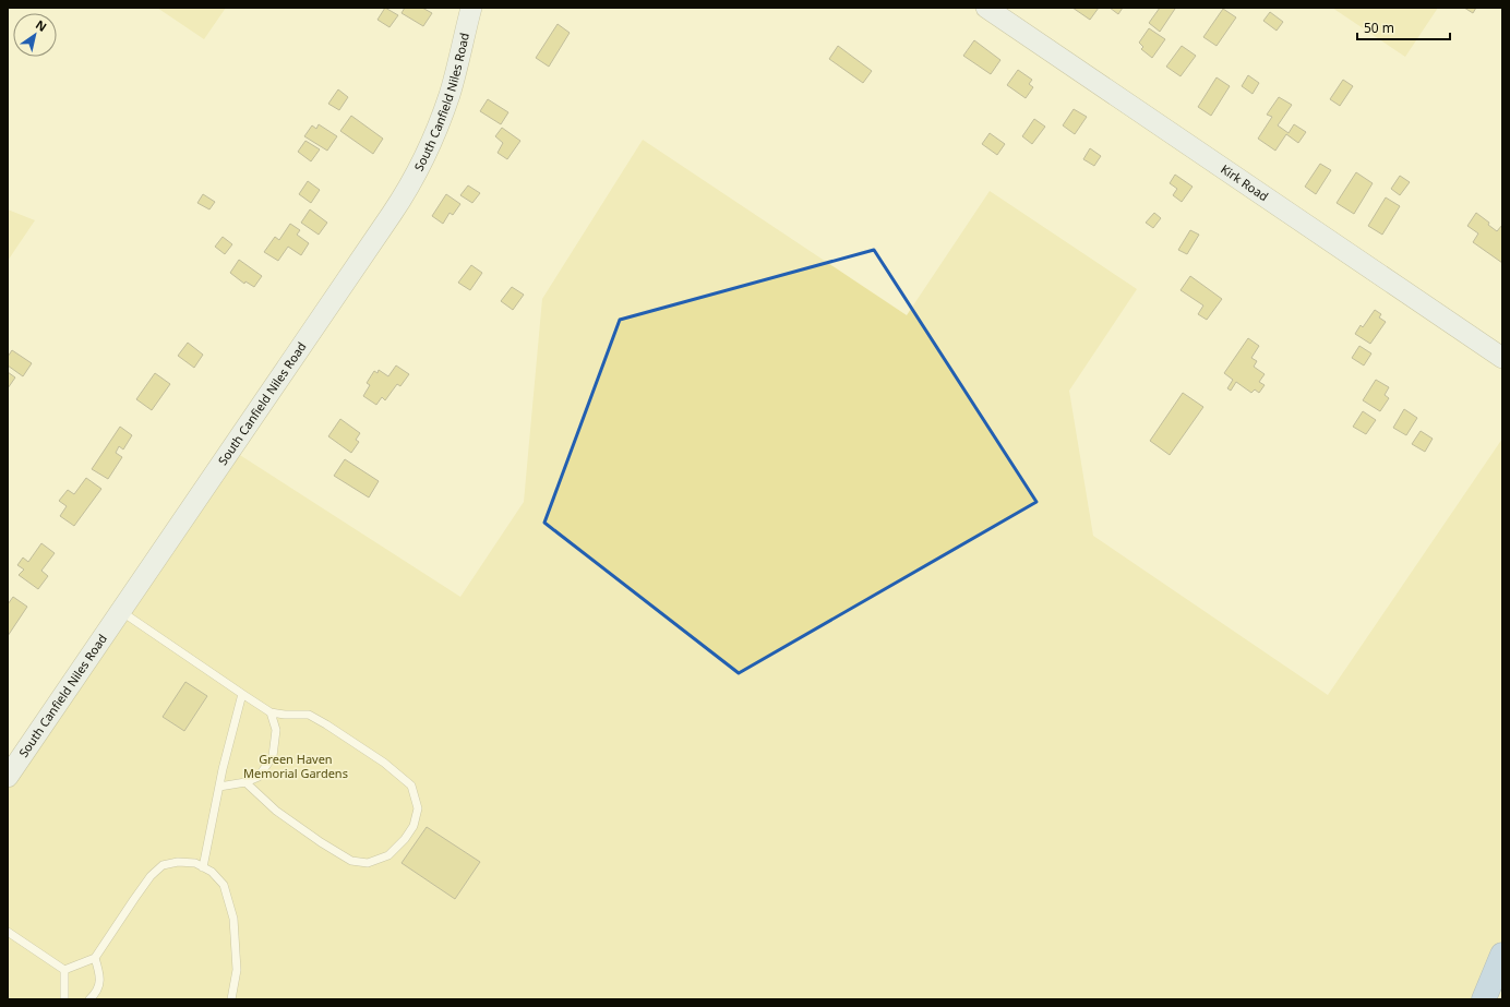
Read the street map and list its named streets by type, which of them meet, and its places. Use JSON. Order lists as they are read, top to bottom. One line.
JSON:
{"streets":{"main road":["South Canfield Niles Road","Kirk Road"]},"parks":["Green Haven Memorial Gardens"],"scale_bar":"50 m","north":"top right"}
